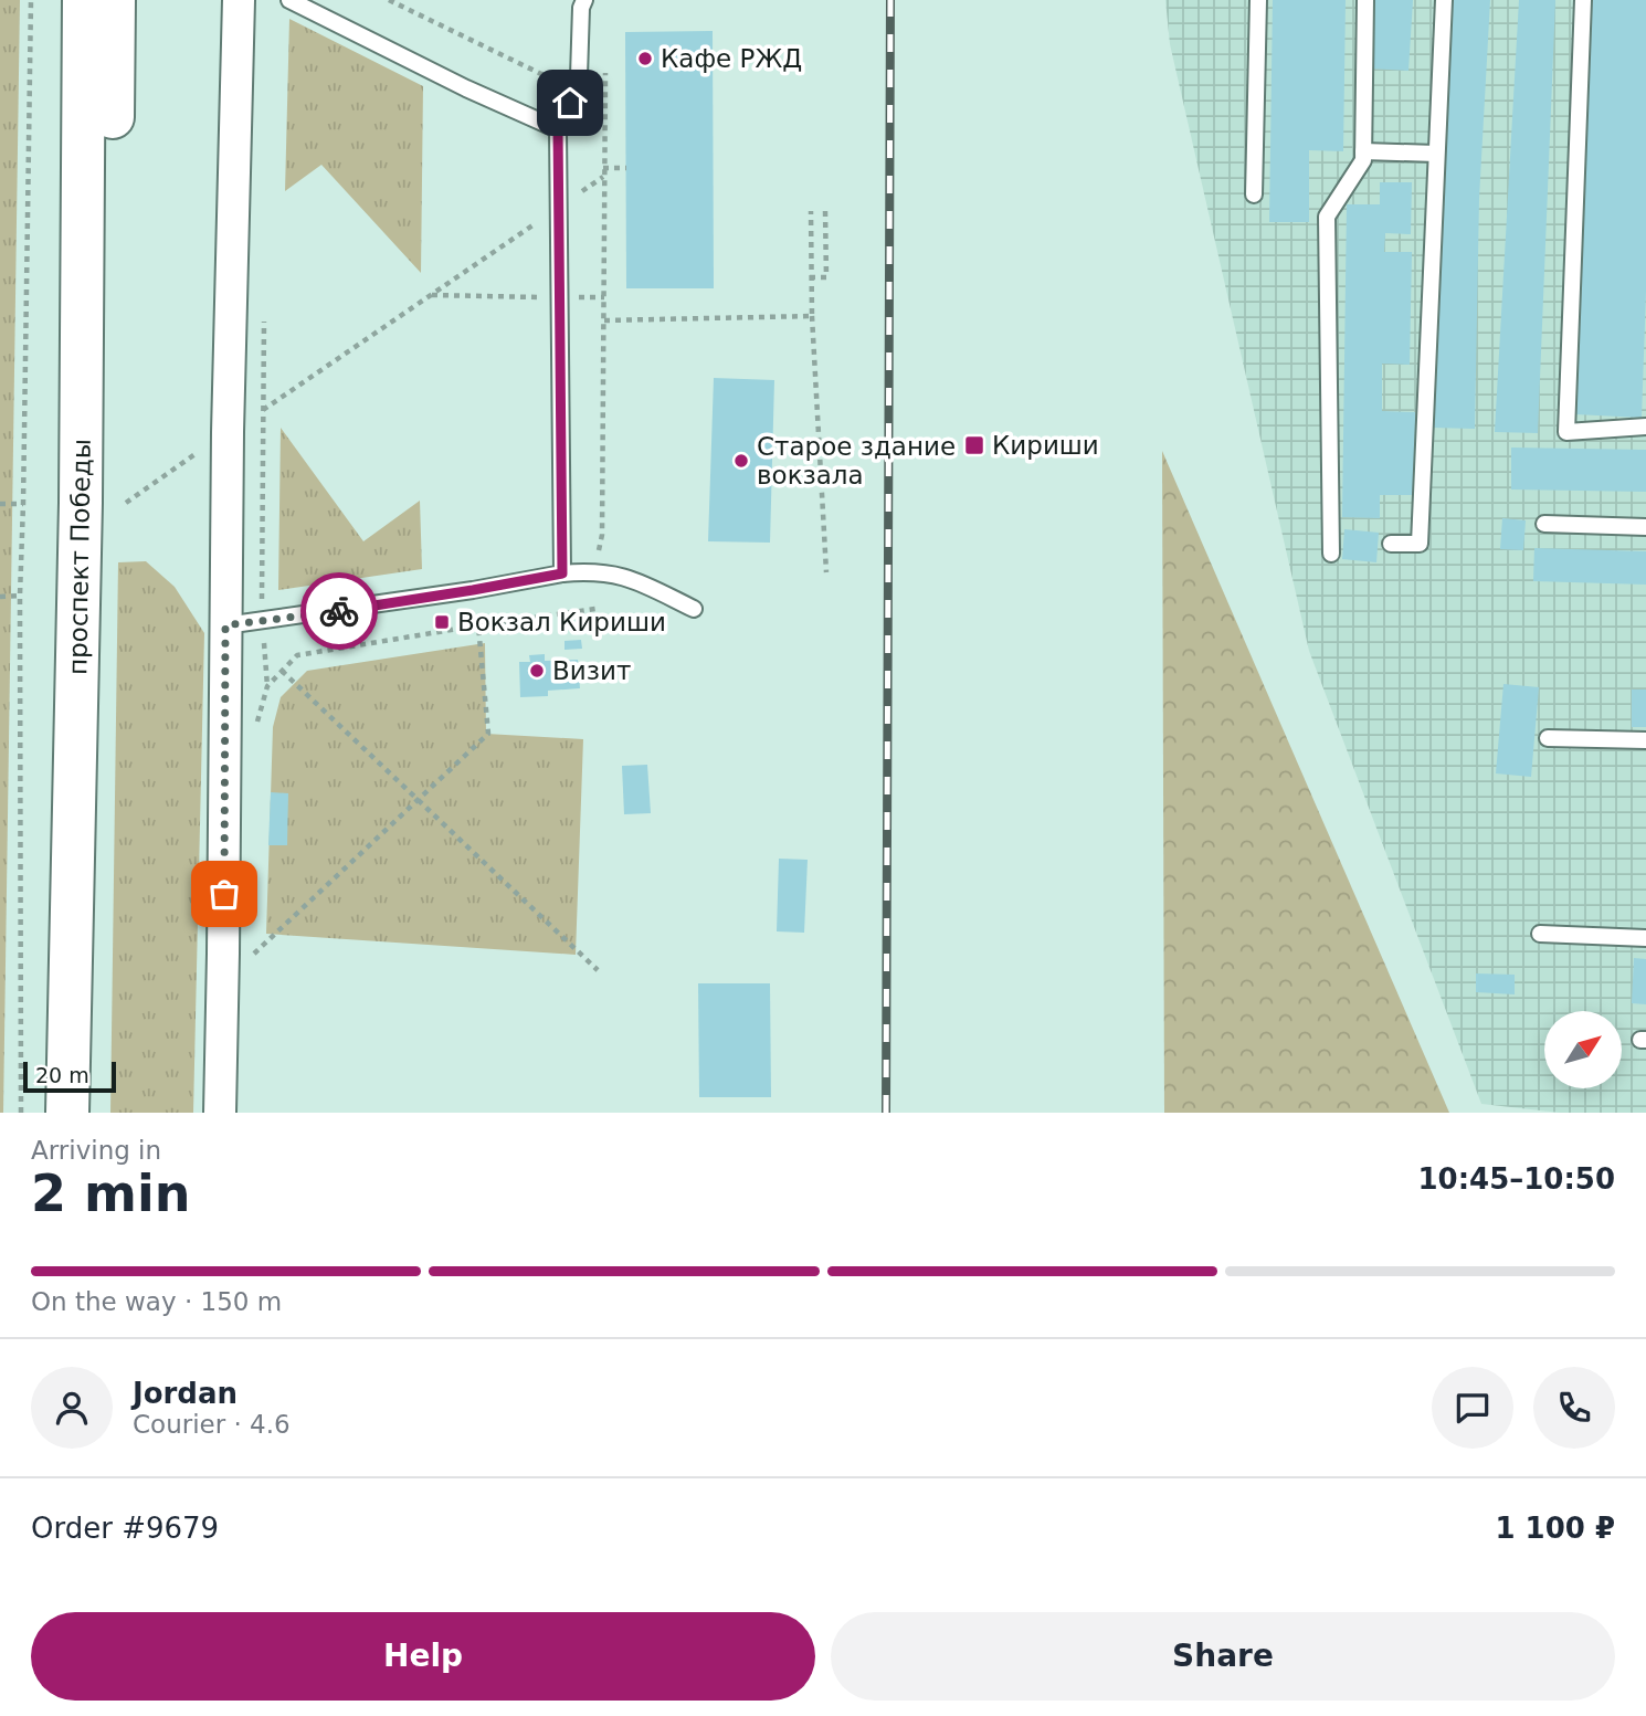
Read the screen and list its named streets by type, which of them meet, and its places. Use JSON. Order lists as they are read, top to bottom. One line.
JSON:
{"streets":{"main road":["проспект Победы"]},"places":{"other":["Кафе РЖД","Старое здание вокзала","Визит"],"transit":["Кириши","Вокзал Кириши"]},"scale_bar":"20 m","north":"top right","page":{"scale":"20 m","heading":["2 min","Arriving in","10:45–10:50"],"panel":["Jordan","Courier · 4.6","Order #9679","1 100 ₽"],"bar":"On the way · 150 m","buttons":["Help","Share"]}}
